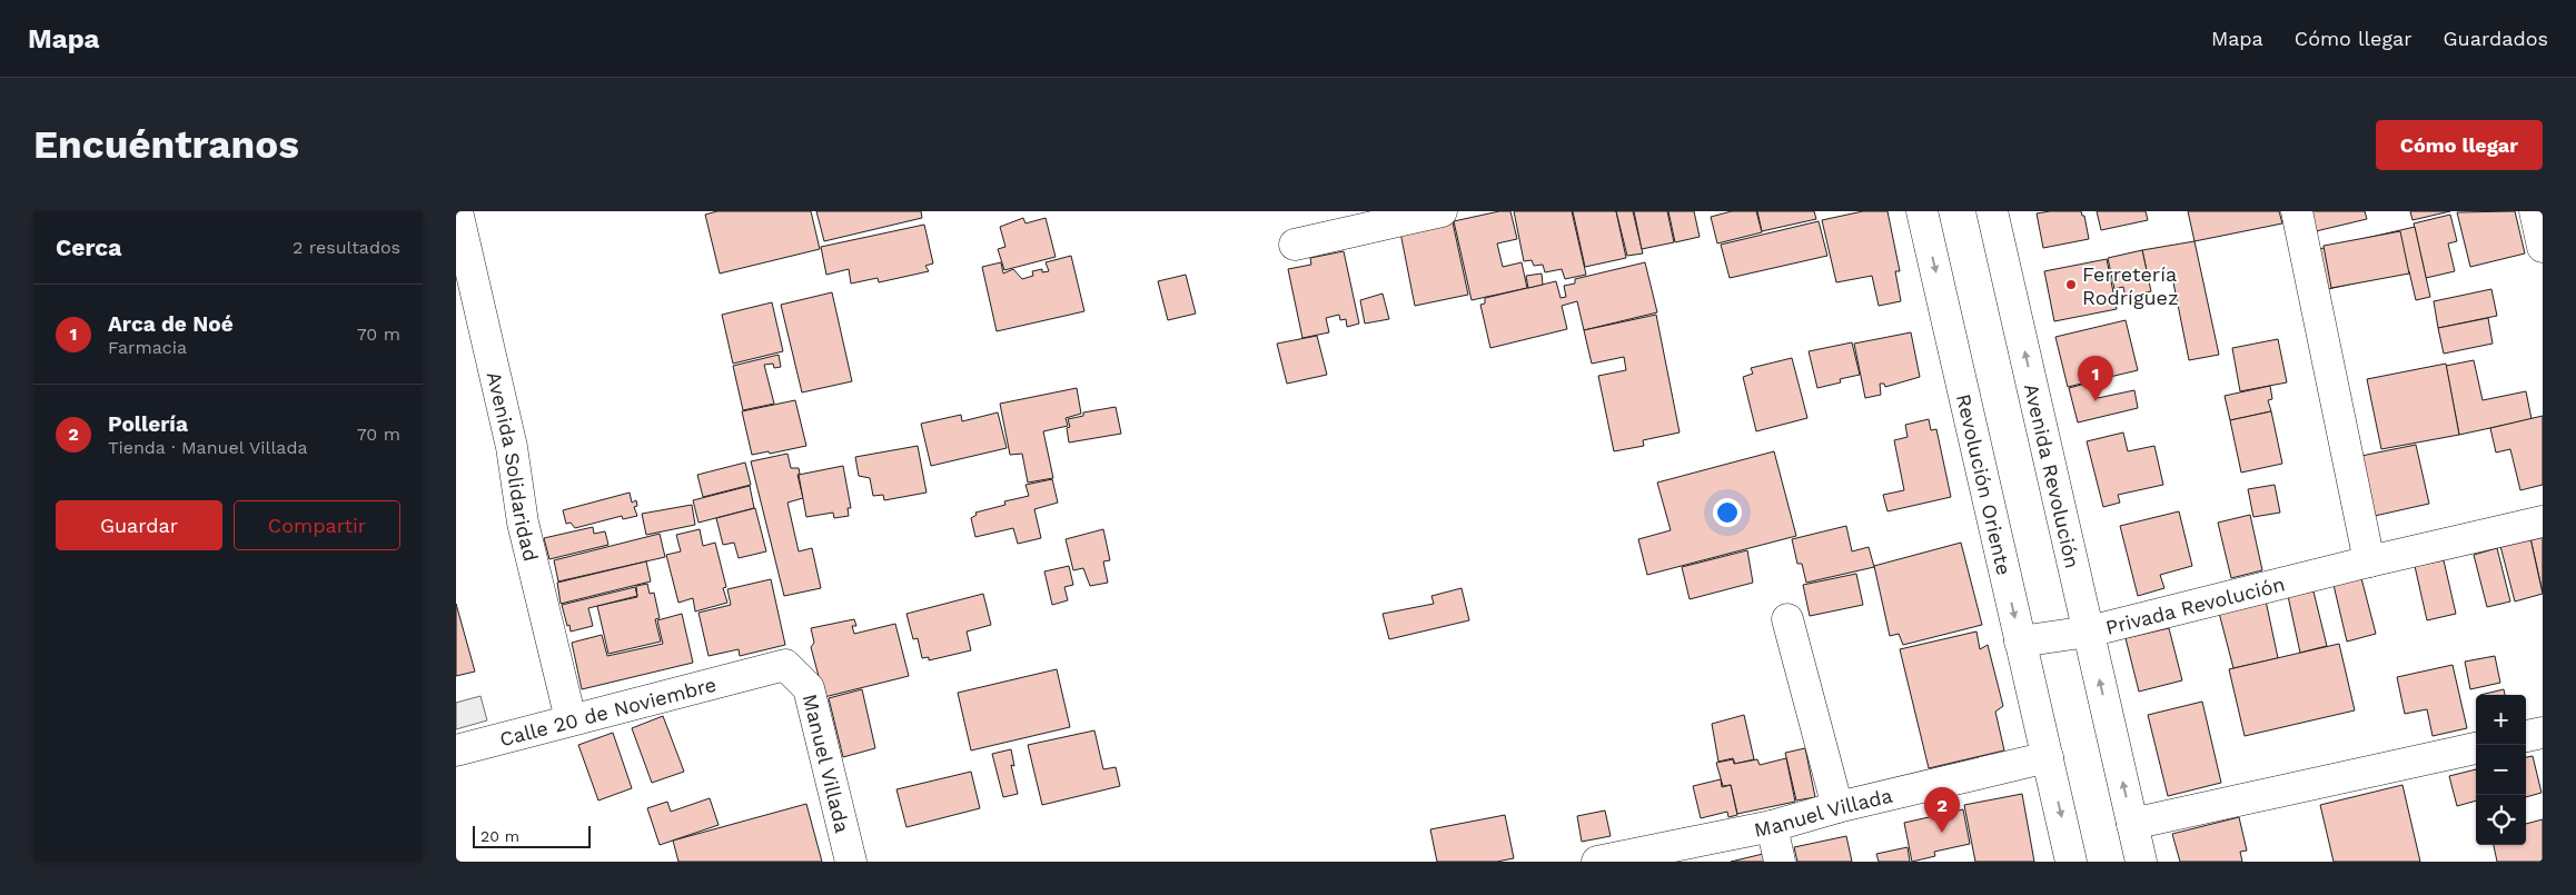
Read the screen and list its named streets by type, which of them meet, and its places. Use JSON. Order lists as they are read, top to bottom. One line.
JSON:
{"streets":{"street":["Avenida Solidaridad","Avenida Revolución","Revolución Oriente","Privada Revolución","Calle 20 de Noviembre","Manuel Villada"]},"crossings":[["Avenida Solidaridad","Calle 20 de Noviembre"],["Avenida Revolución","Privada Revolución"],["Revolución Oriente","Privada Revolución"],["Revolución Oriente","Manuel Villada"],["Calle 20 de Noviembre","Manuel Villada"]],"one_way":["Avenida Revolución","Revolución Oriente"],"places":["Ferretería Rodríguez"],"scale_bar":"20 m","page":{"header":"Mapa","nav":["Mapa","Cómo llegar","Guardados"],"buttons":["Cómo llegar",["Guardar","Compartir"]],"title":"Encuéntranos","heading":["Cerca","2 resultados"],"list":[{"mark":"1","name":"Arca de Noé","note":"Farmacia","value":"70 m"},{"mark":"2","name":"Pollería","note":"Tienda · Manuel Villada","value":"70 m"}],"pins":["1","2"],"map_buttons":["+","−"],"scale":"20 m"}}
